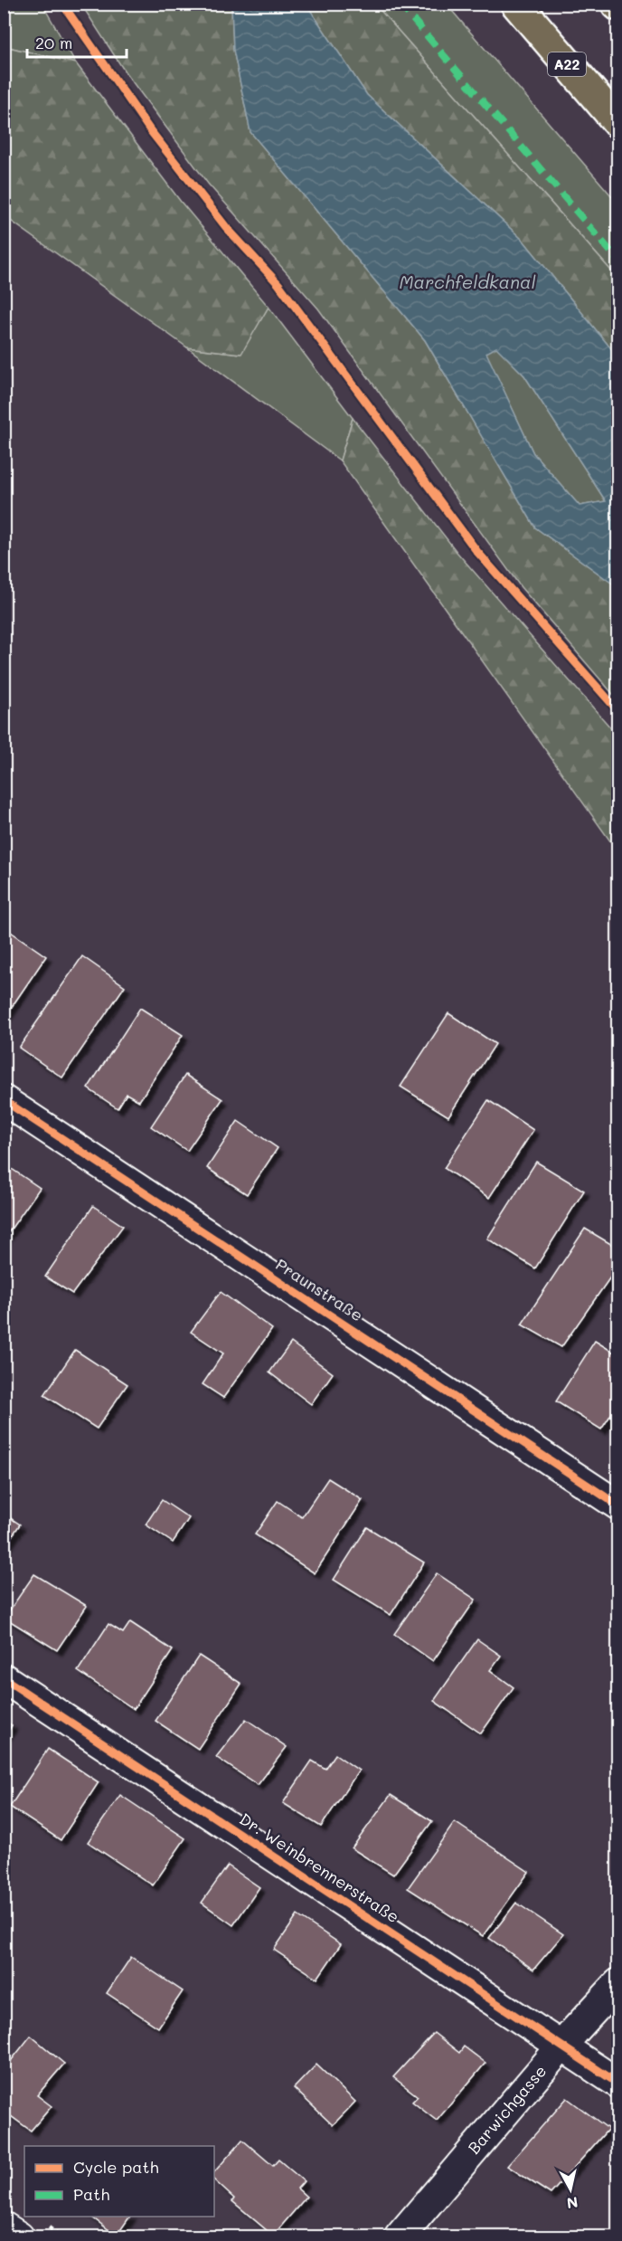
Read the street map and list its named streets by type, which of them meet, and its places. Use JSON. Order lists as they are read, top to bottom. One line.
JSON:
{"streets":{"highway":["A22"],"street":["Praunstraße","Dr. Weinbrennerstraße","Barwichgasse"]},"crossings":[["Dr. Weinbrennerstraße","Barwichgasse"]],"water":["Marchfeldkanal"],"legend":["Cycle path","Path"],"scale_bar":"20 m","north":"bottom"}
